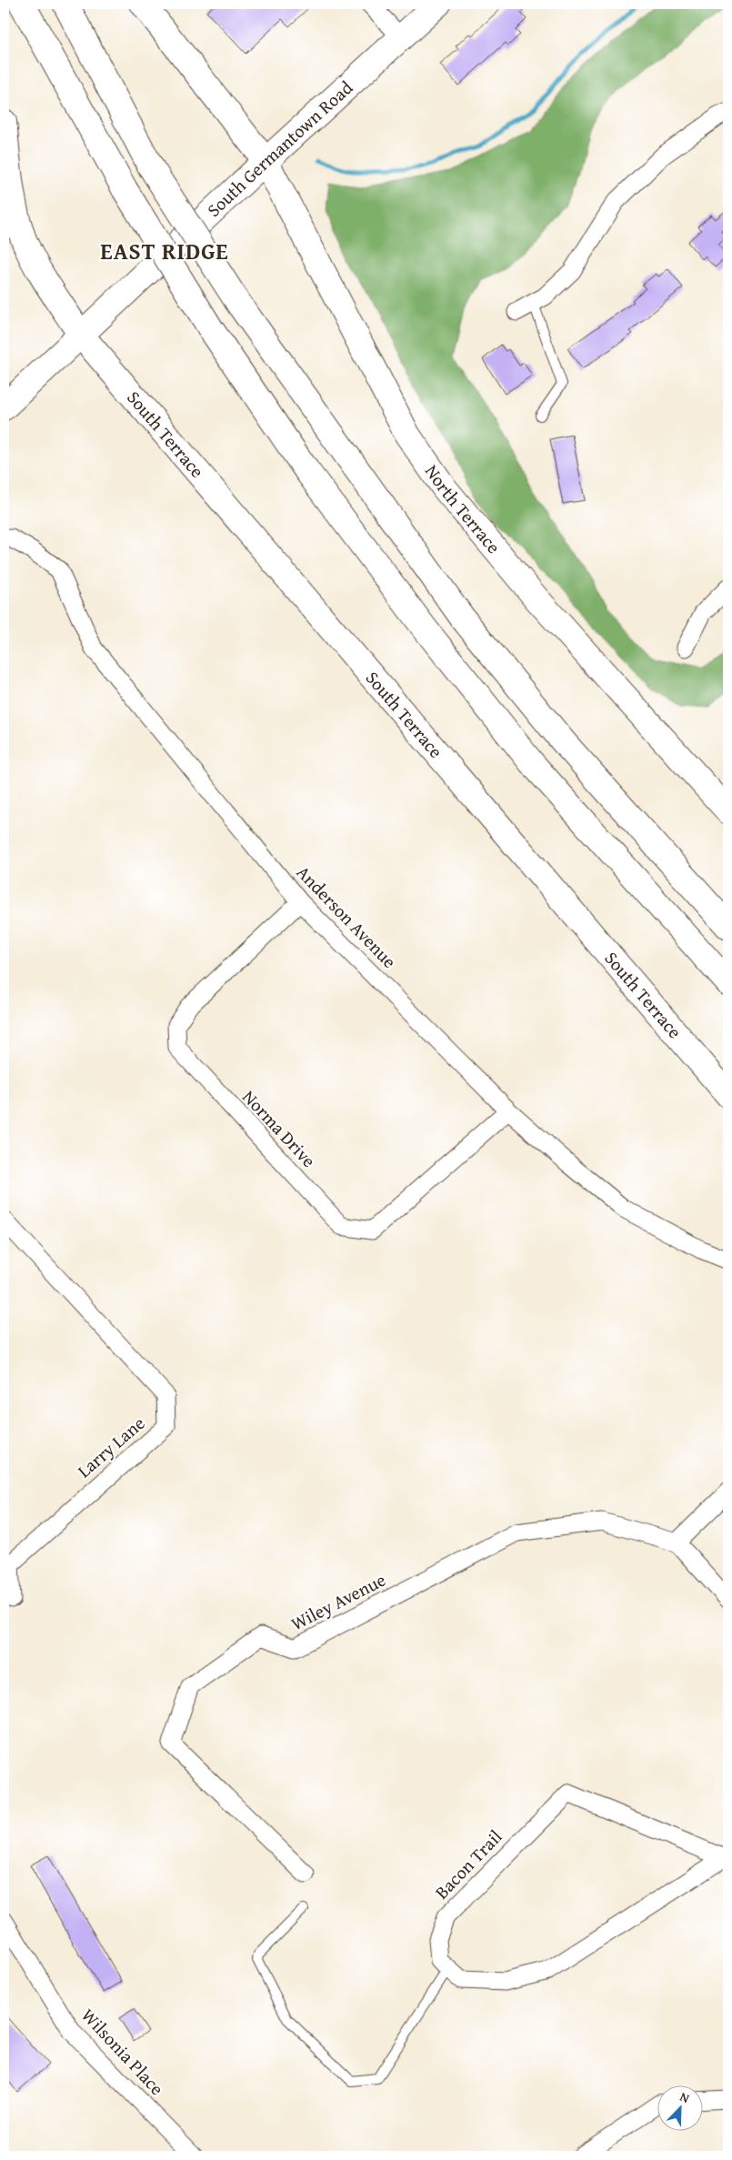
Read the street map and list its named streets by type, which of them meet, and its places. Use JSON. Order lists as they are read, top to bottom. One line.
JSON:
{"streets":{"main road":["South Germantown Road","South Terrace","North Terrace"],"street":["Anderson Avenue","Norma Drive","Larry Lane","Wiley Avenue","Bacon Trail","Wilsonia Place"]},"crossings":[["South Germantown Road","South Terrace"],["South Germantown Road","North Terrace"],["Anderson Avenue","Norma Drive"]],"districts":["EAST RIDGE"],"north":"top right"}
